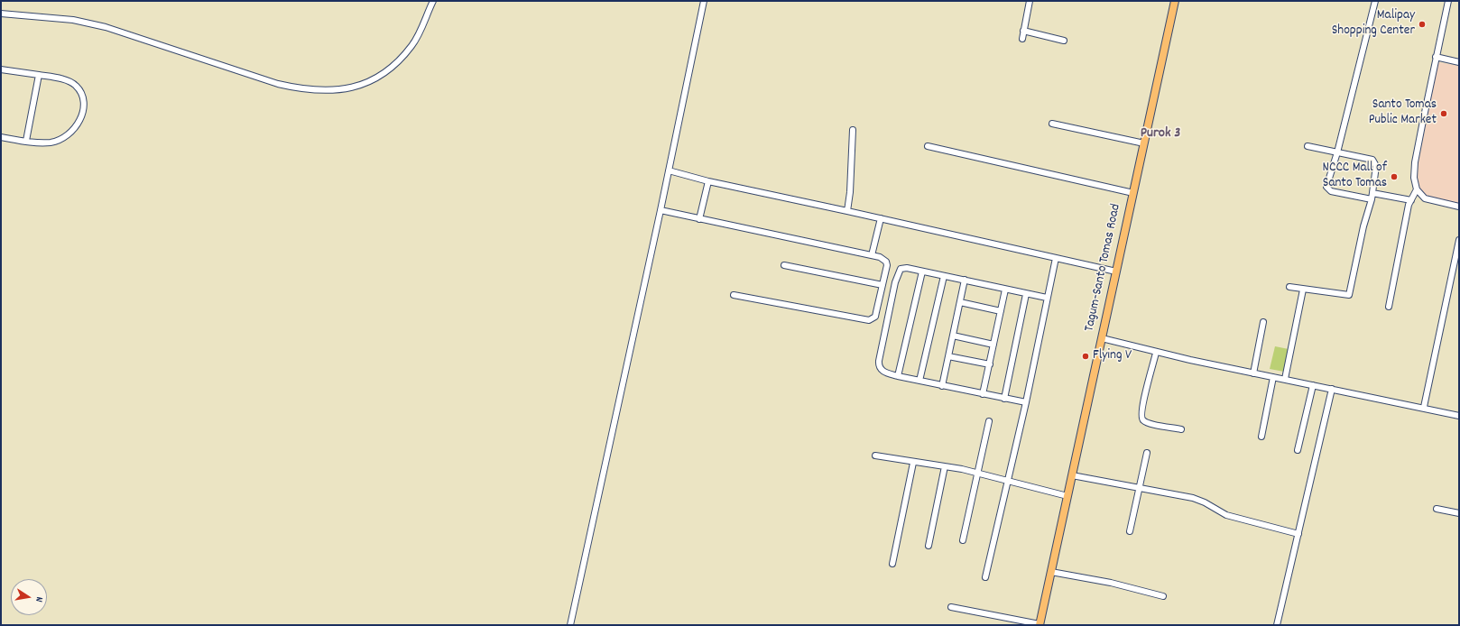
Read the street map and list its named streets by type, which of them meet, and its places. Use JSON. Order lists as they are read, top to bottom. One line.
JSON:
{"streets":{"main road":["Tagum-Santo Tomas Road"]},"districts":["Purok 3"],"places":["Malipay Shopping Center","Santo Tomas Public Market","NCCC Mall of Santo Tomas","Flying V"],"north":"right"}
